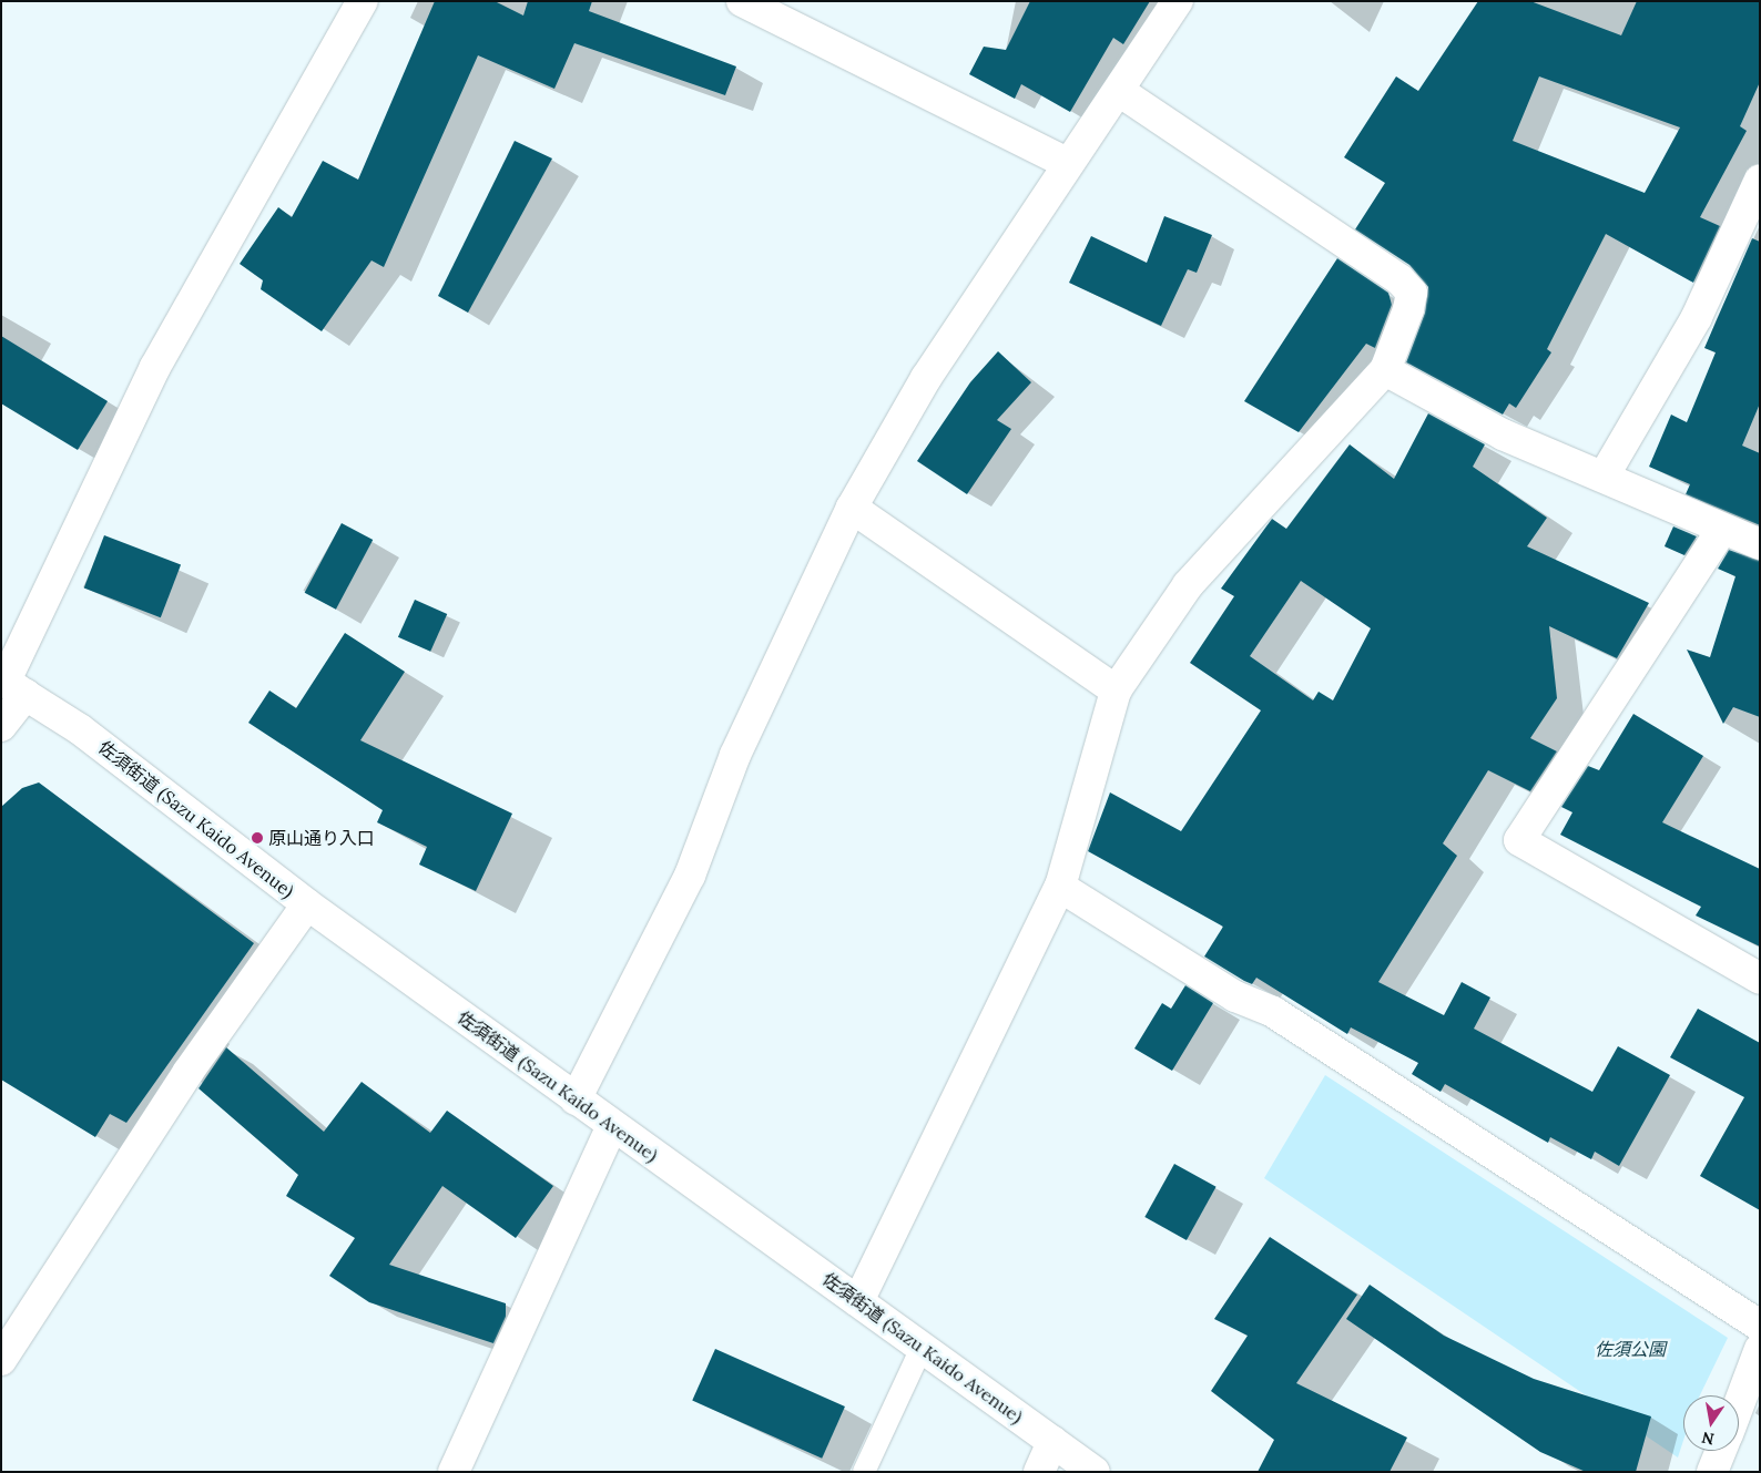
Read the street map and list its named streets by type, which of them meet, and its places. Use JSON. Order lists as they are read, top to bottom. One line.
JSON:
{"streets":{"street":["佐須街道 (Sazu Kaido Avenue)"]},"parks":["佐須公園"],"places":["原山通り入口"],"north":"bottom"}
